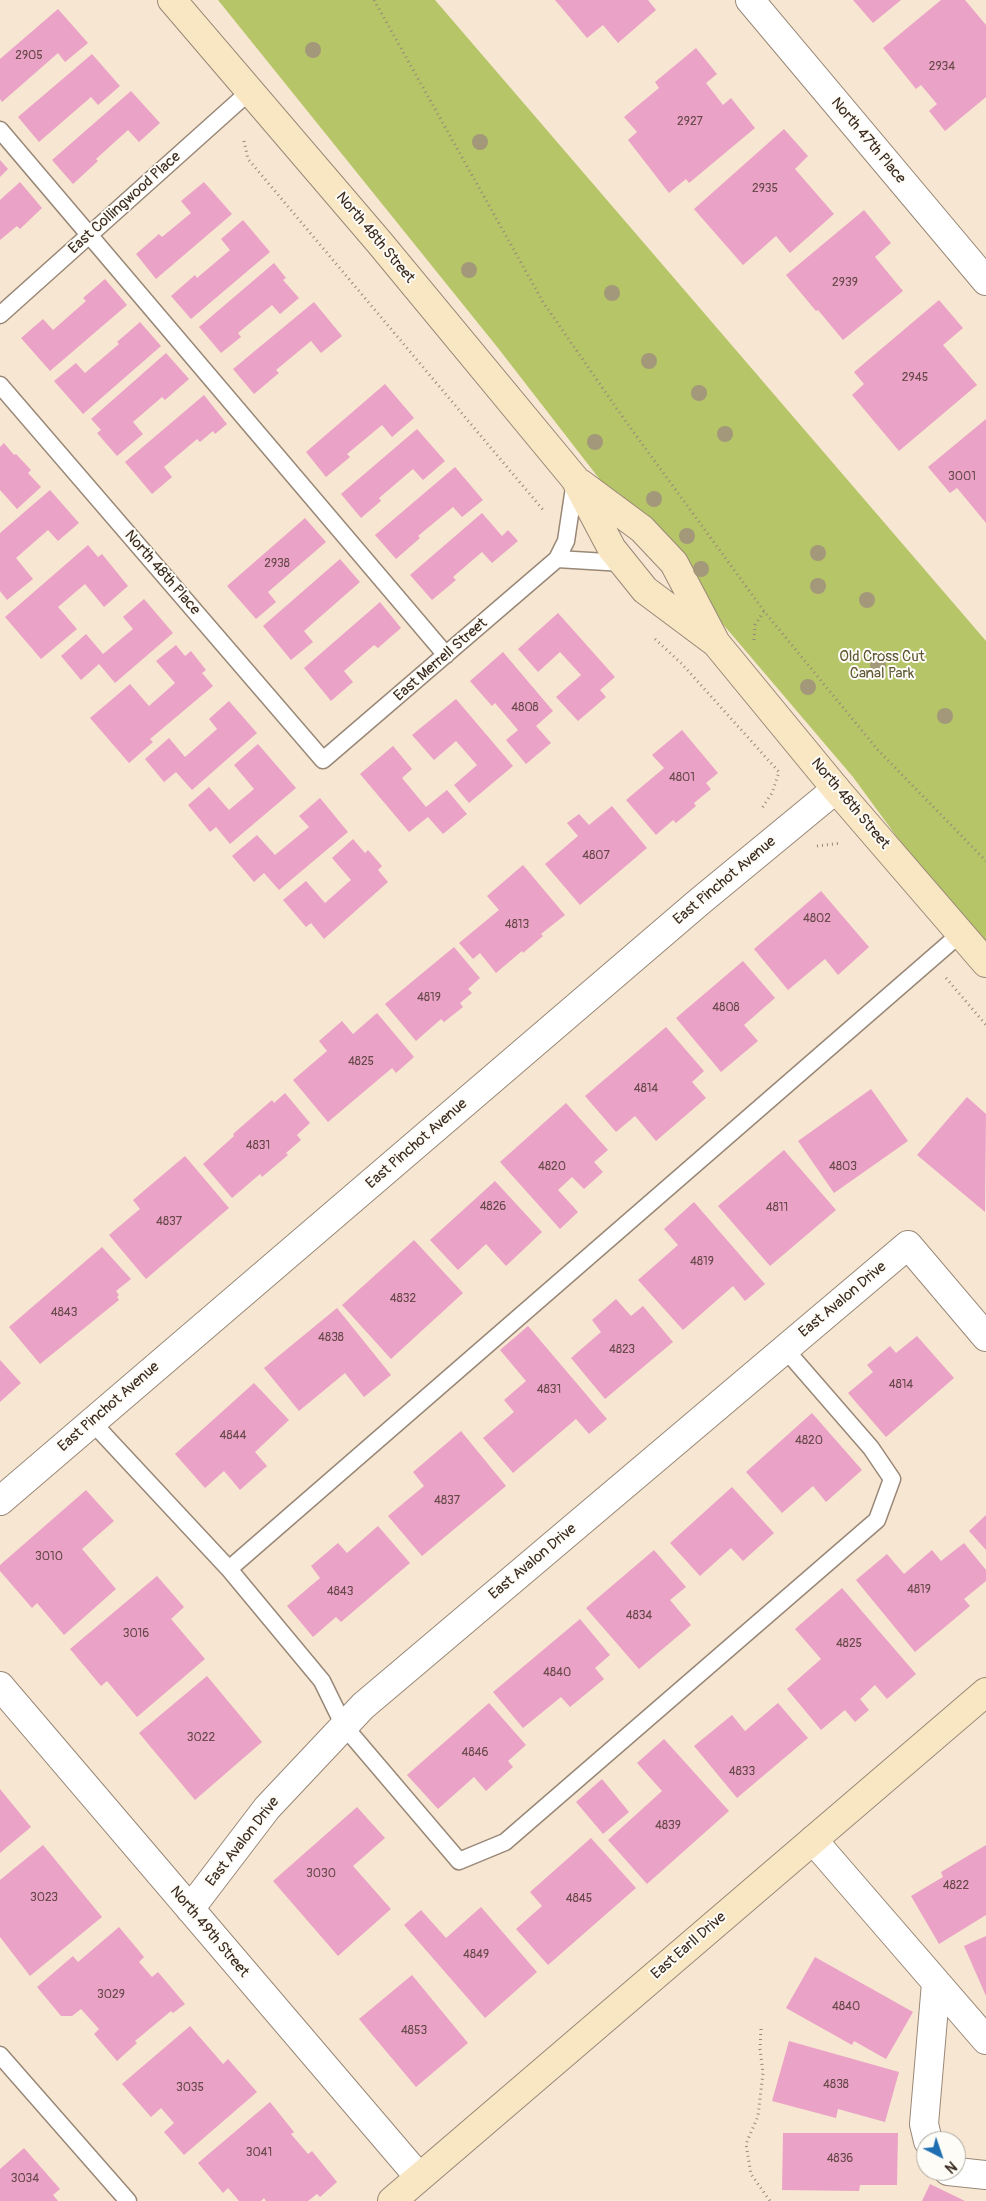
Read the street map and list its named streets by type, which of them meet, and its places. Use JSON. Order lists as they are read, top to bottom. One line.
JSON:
{"streets":{"street":["North 47th Place","North 48th Street","East Pinchot Avenue","East Avalon Drive","North 49th Street","East Earll Drive"],"lane":["East Collingwood Place","North 48th Place","East Merrell Street"]},"crossings":[["East Collingwood Place","North 48th Street"],["North 48th Street","East Merrell Street"],["North 48th Street","East Pinchot Avenue"],["North 48th Place","East Merrell Street"],["East Avalon Drive","North 49th Street"],["North 49th Street","East Earll Drive"]],"parks":["Old Cross Cut Canal Park"],"house_numbers":["2905","2934","2927","2935","2939","2945","3001","2938","4808","4801","4807","4802","4813","4819","4808","4825","4814","4831","4820","4803","4826","4811","4837","4819","4832","4843","4838","4823","4814","4831","4844","4820","4837","3010","4819","4843","4834","3016","4825","4840","3022","4846","4833","4839","3030","4822","3023","4845","4849","3029","4840","4853","4838","3035","3041","4836","3034"],"north":"bottom right"}
